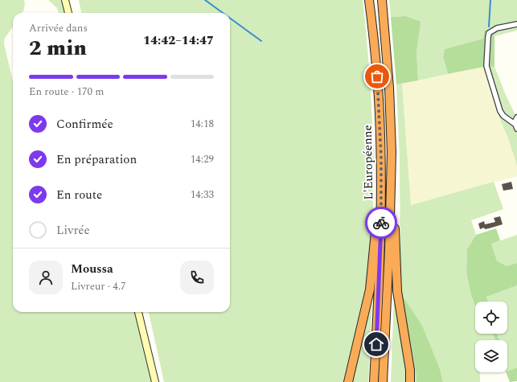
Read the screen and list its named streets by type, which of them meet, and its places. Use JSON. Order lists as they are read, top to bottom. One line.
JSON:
{"streets":{"highway":["L'Européenne"]},"page":{"heading":["2 min","Arrivée dans","14:42–14:47"],"panel":["Moussa","Livreur · 4.7"],"bar":"En route · 170 m","list":[["Confirmée","14:18"],["En préparation","14:29"],["En route","14:33"],"Livrée"]}}
